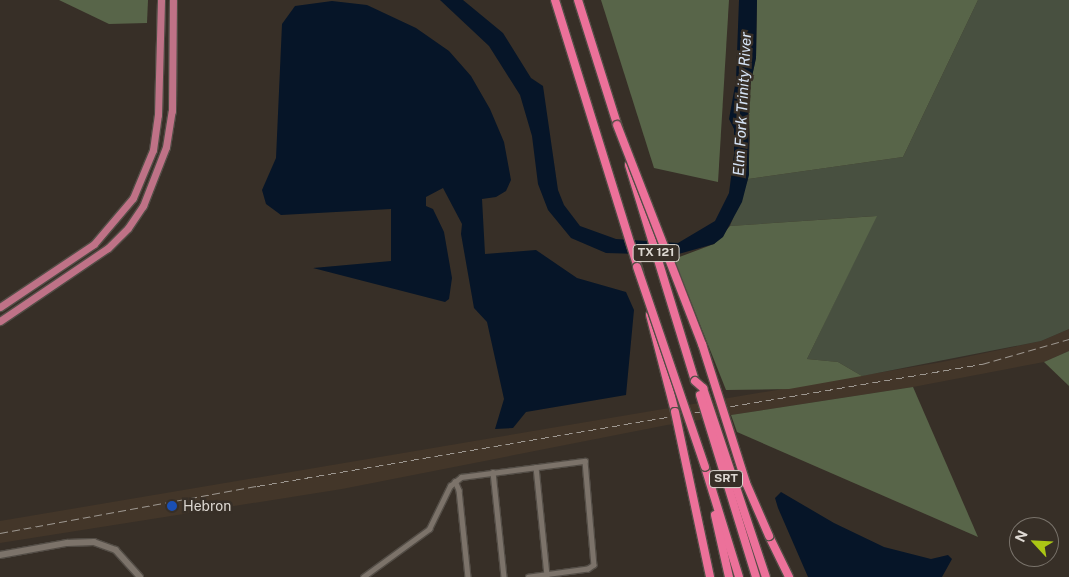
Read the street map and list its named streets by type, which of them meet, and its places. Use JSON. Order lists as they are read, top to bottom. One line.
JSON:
{"streets":{"highway":["TX 121","SRT"]},"crossings":[["TX 121","SRT"]],"water":["Elm Fork Trinity River"],"places":["Hebron"],"north":"top left"}
